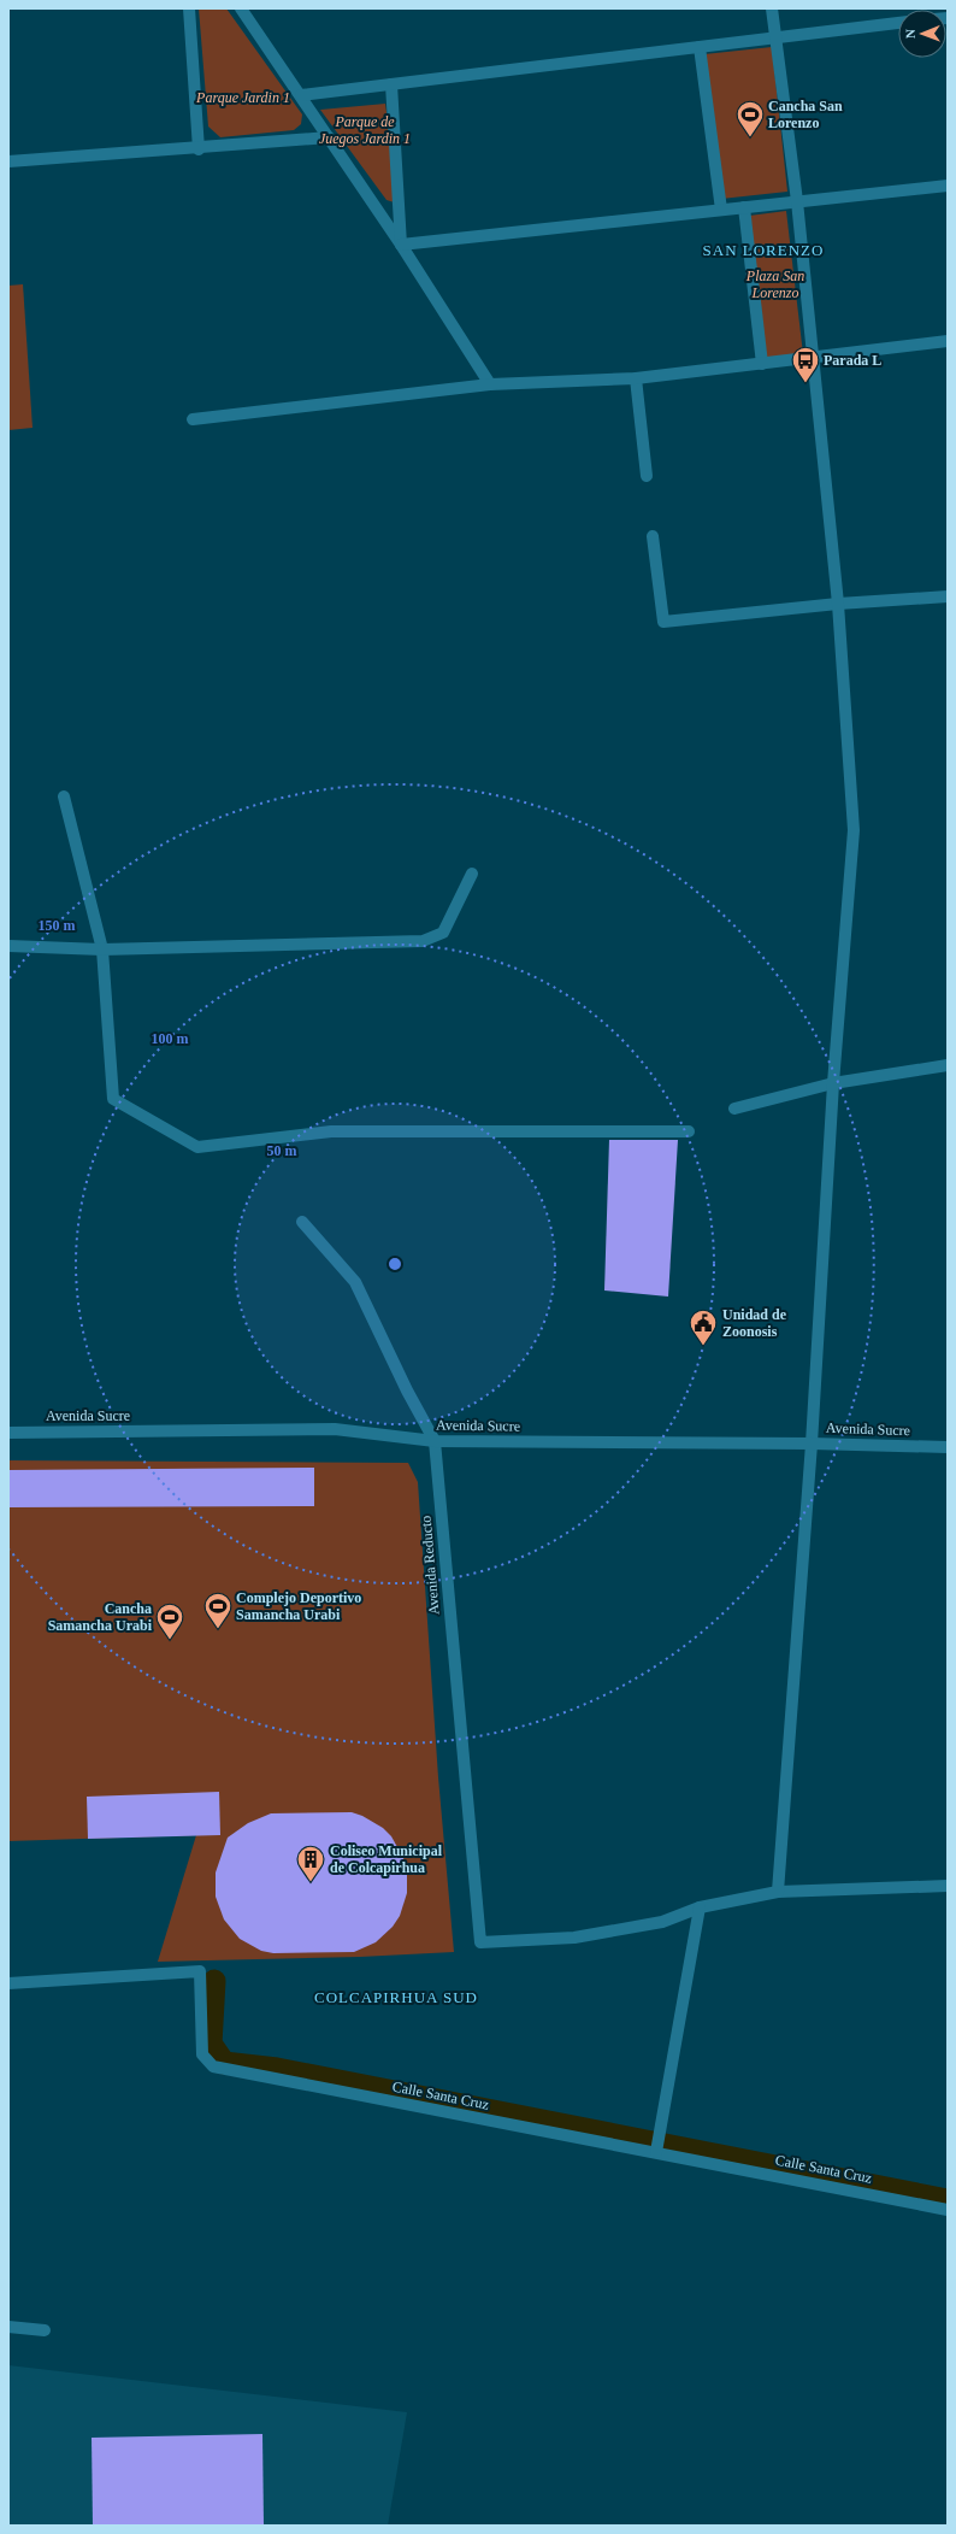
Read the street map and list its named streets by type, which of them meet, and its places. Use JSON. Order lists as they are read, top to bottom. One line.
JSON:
{"streets":{"street":["Avenida Sucre","Avenida Reducto","Calle Santa Cruz"]},"crossings":[["Avenida Sucre","Avenida Reducto"]],"districts":["SAN LORENZO","COLCAPIRHUA SUD"],"parks":["Parque Jardin 1","Parque de Juegos Jardin 1","Plaza San Lorenzo"],"places":{"sports":["Cancha San Lorenzo","Complejo Deportivo Samancha Urabi","Cancha Samancha Urabi"],"bus stop":["Parada L"],"public building":["Unidad de Zoonosis"],"building":["Coliseo Municipal de Colcapirhua"]},"north":"left","rings":["150 m","100 m","50 m"]}
